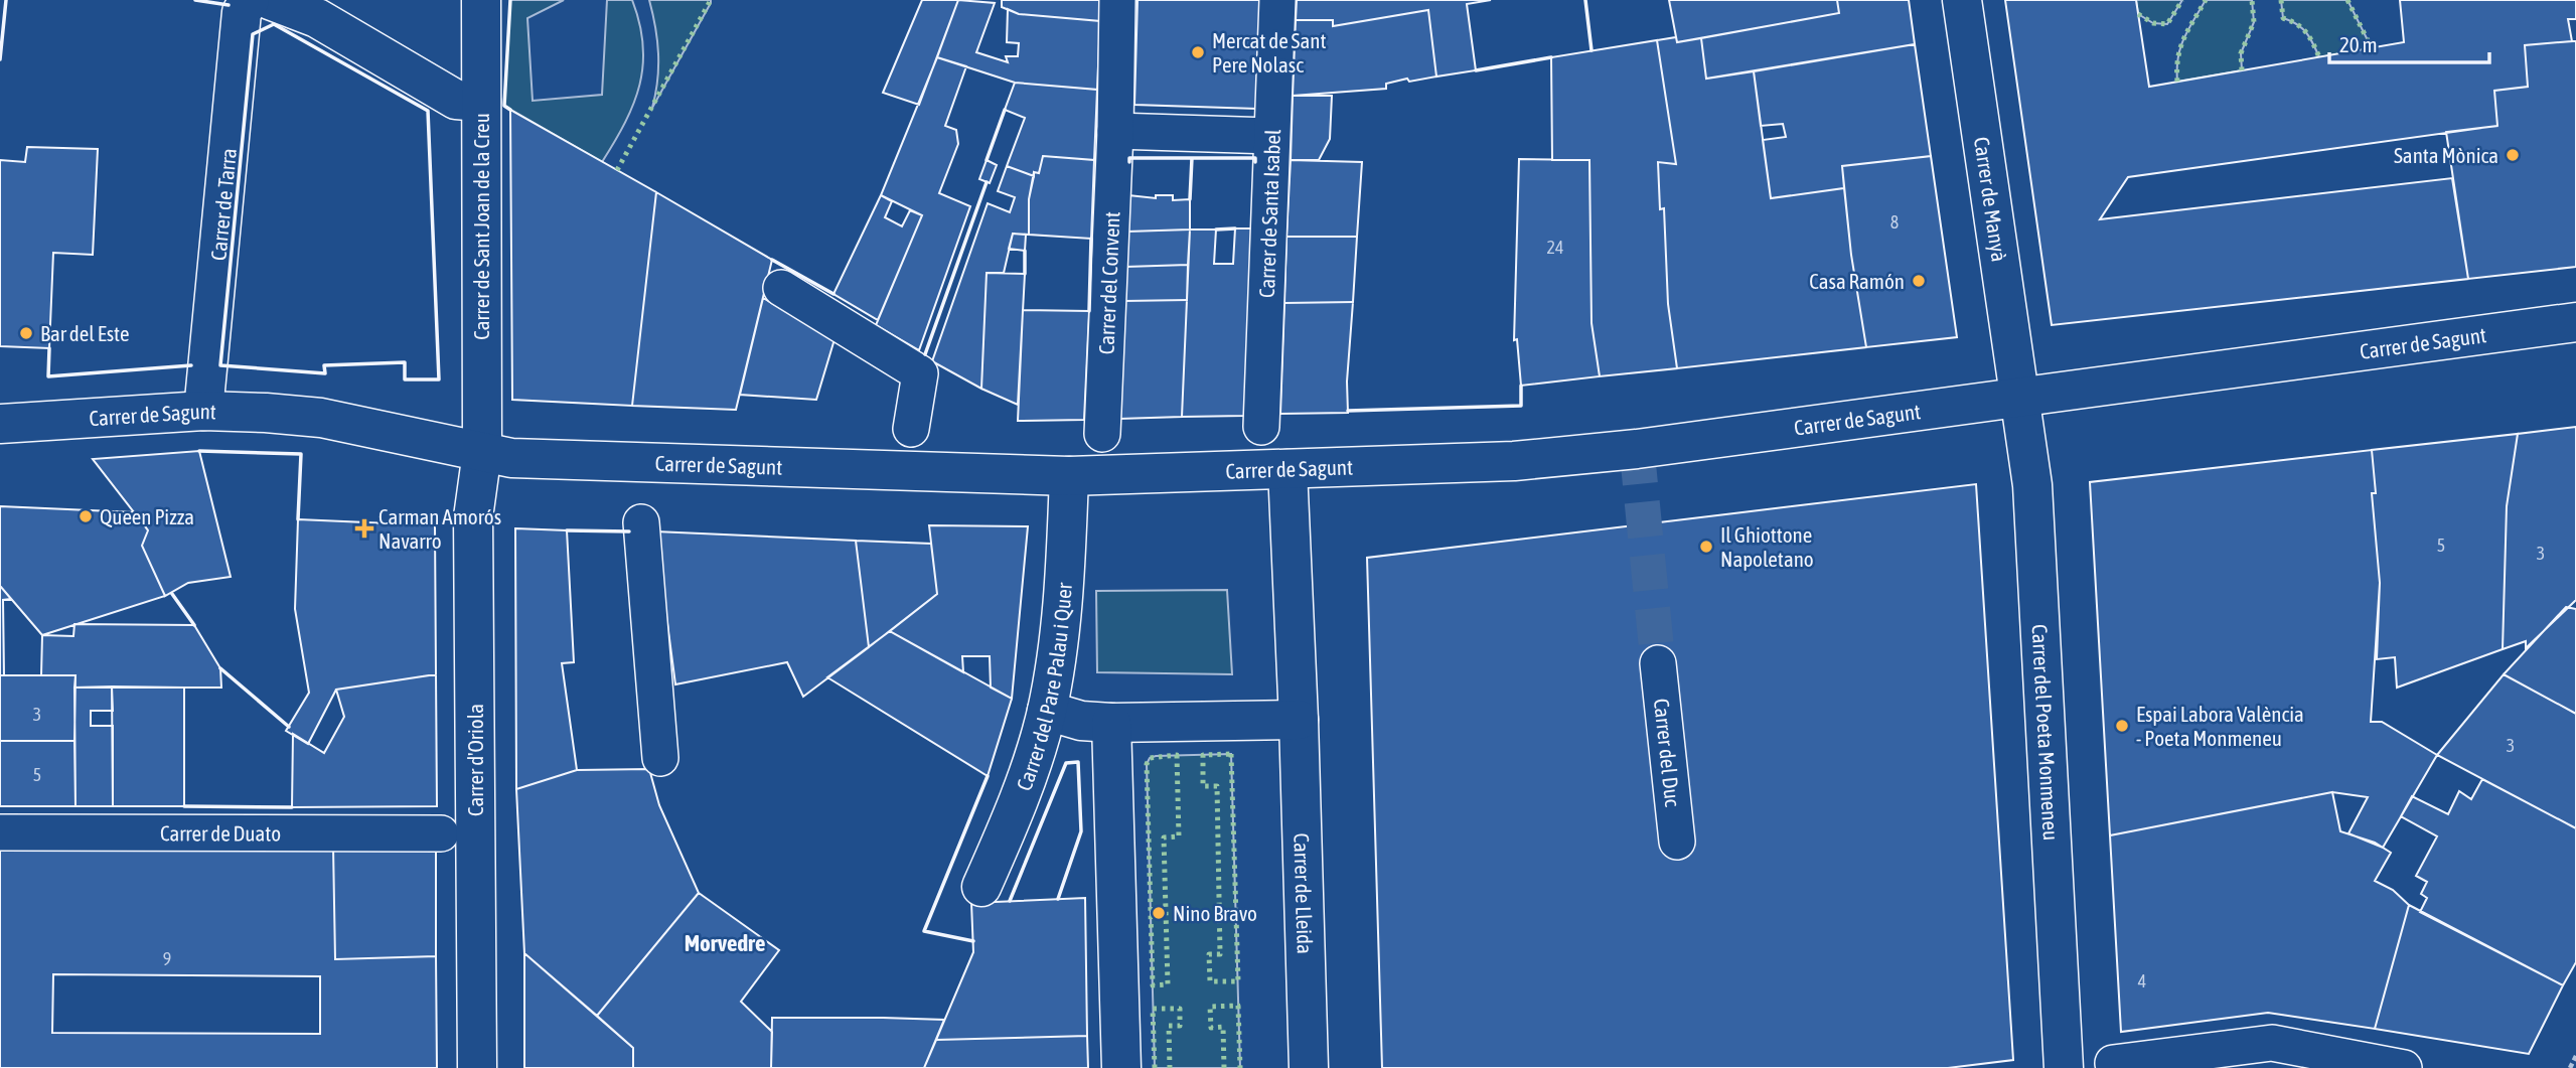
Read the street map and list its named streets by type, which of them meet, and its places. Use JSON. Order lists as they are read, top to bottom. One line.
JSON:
{"streets":{"street":["Carrer de Manyà","Carrer de Tarra","Carrer de Santa Isabel","Carrer de Sant Joan de la Creu","Carrer del Convent","Carrer de Sagunt","Carrer del Pare Palau i Quer","Carrer del Poeta Monmeneu","Carrer del Duc","Carrer d'Oriola","Carrer de Duato","Carrer de Lleida"]},"crossings":[["Carrer de Manyà","Carrer de Sagunt"],["Carrer de Manyà","Carrer del Poeta Monmeneu"],["Carrer de Tarra","Carrer de Sagunt"],["Carrer de Sant Joan de la Creu","Carrer de Sagunt"],["Carrer de Sant Joan de la Creu","Carrer d'Oriola"],["Carrer de Sagunt","Carrer del Pare Palau i Quer"],["Carrer de Sagunt","Carrer del Poeta Monmeneu"],["Carrer de Sagunt","Carrer d'Oriola"],["Carrer de Sagunt","Carrer de Lleida"]],"districts":["Morvedre"],"places":{"other":["Mercat de Sant Pere Nolasc","Santa Mònica","Casa Ramón","Bar del Este","Queen Pizza","Il Ghiottone Napoletano","Espai Labora València - Poeta Monmeneu","Nino Bravo"],"health":["Carman Amorós Navarro"]},"house_numbers":["8","24","5","3","3","3","5","9","4"],"scale_bar":"20 m"}
